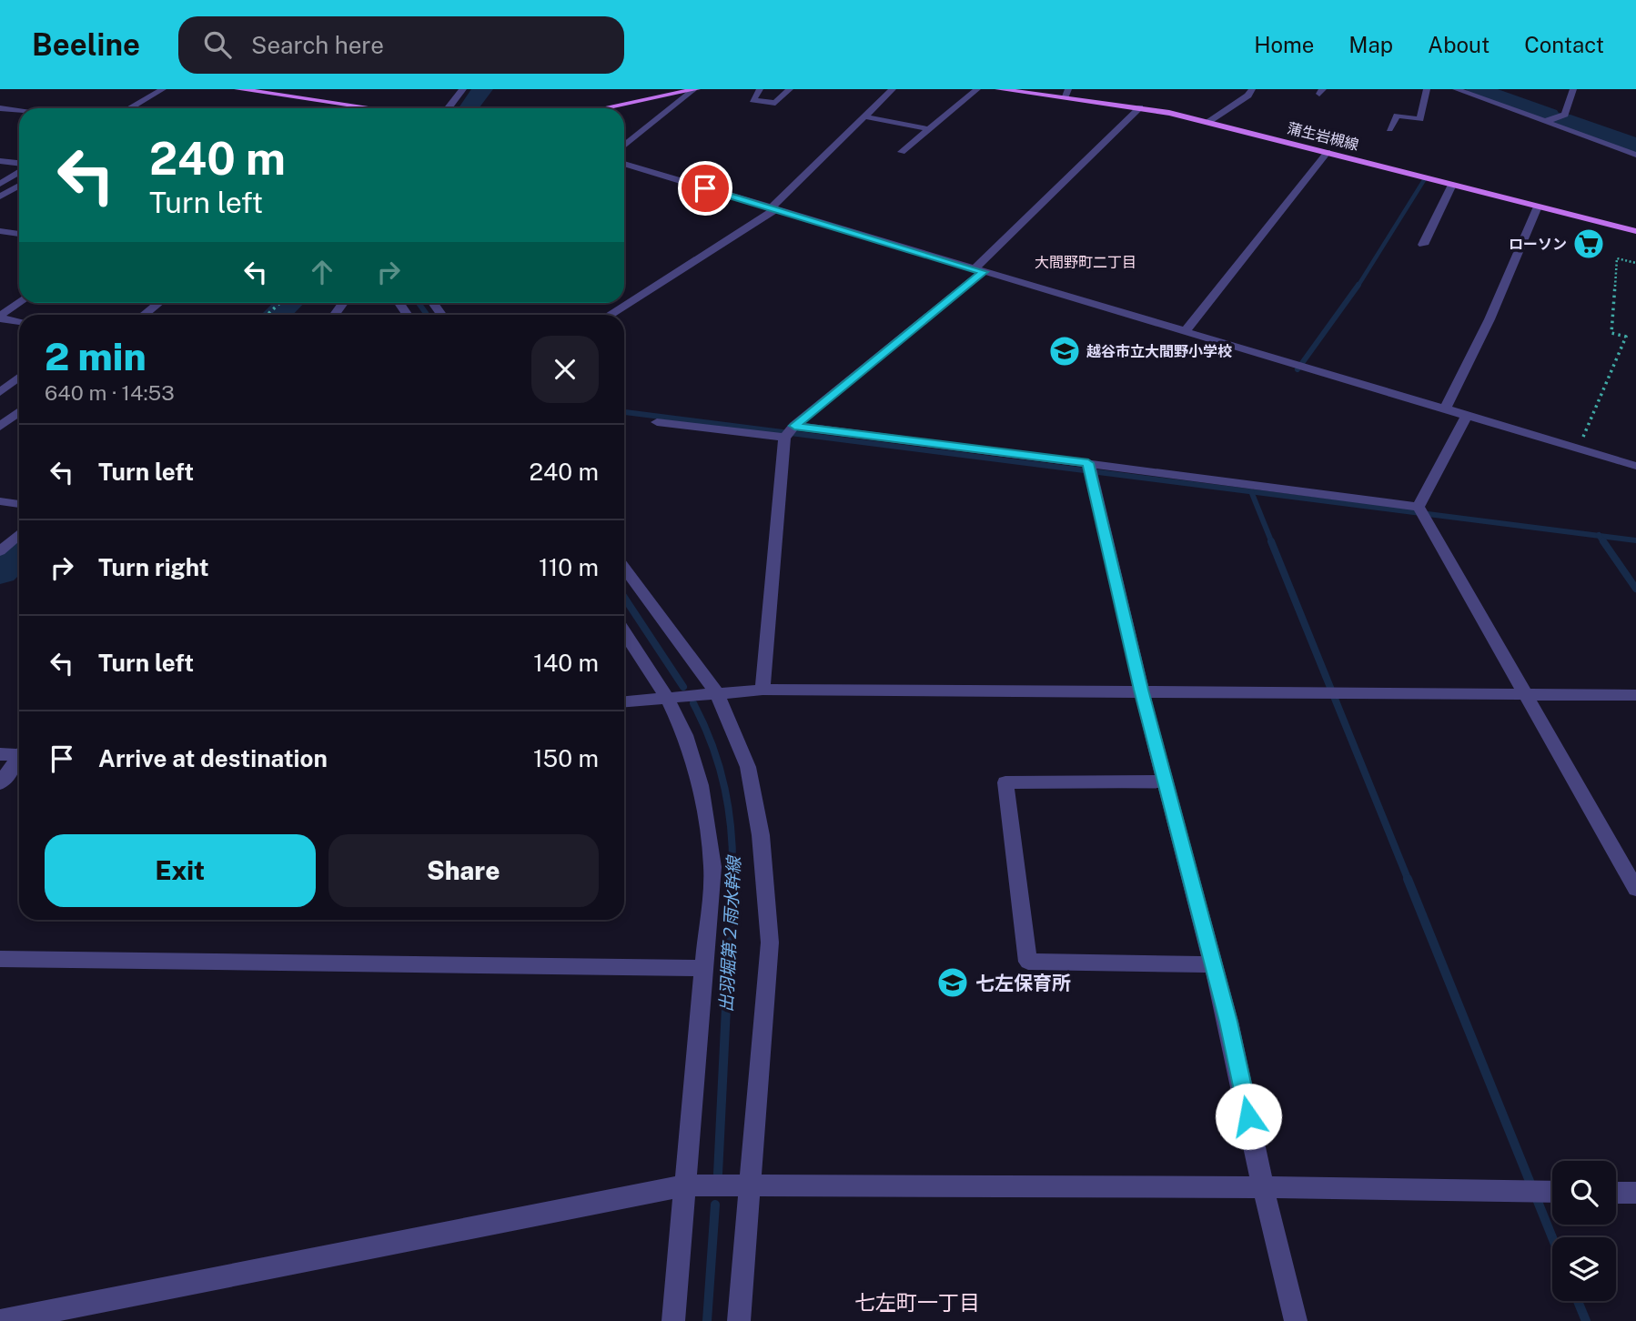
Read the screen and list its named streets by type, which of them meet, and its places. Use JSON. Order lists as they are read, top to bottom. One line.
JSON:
{"streets":{"main road":["蒲生岩槻線"]},"districts":["大間野町二丁目","七左町一丁目"],"water":["出羽堀第２雨水幹線"],"places":{"supermarket":["ローソン"],"school or university":["越谷市立大間野小学校","七左保育所"]},"page":{"header":"Beeline","search":"Search here","nav":["Home","Map","About","Contact"],"turn":["240 m","Turn left"],"heading":["2 min","640 m · 14:53"],"list":[{"name":"Turn left","value":"240 m"},{"name":"Turn right","value":"110 m"},{"name":"Turn left","value":"140 m"},{"name":"Arrive at destination","value":"150 m"}],"buttons":["Exit","Share"]}}
